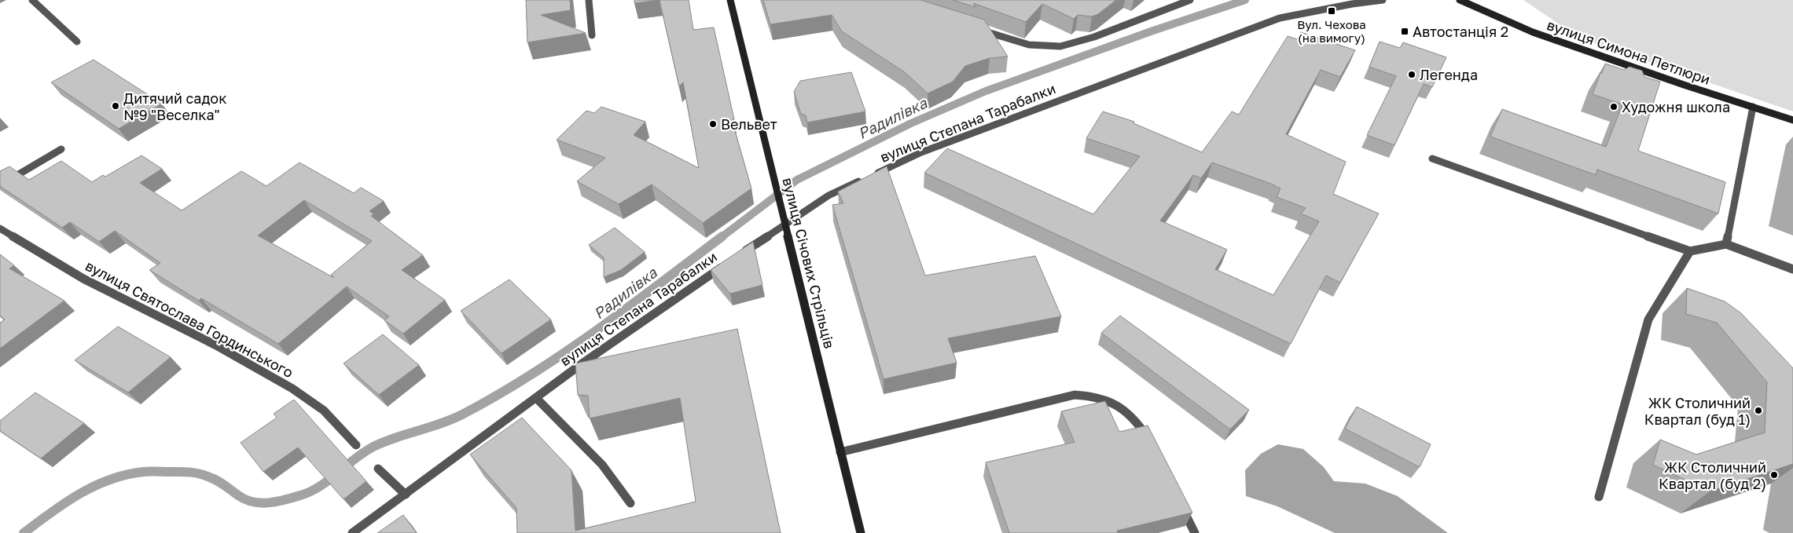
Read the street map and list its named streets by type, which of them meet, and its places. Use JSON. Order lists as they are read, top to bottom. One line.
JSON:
{"streets":{"street":["вулиця Симона Петлюри","вулиця Степана Тарабалки","вулиця Січових Стрільців","вулиця Святослава Гординського"]},"crossings":[["вулиця Степана Тарабалки","вулиця Січових Стрільців"]],"water":["Радилівка"],"places":{"transit":["Вул. Чехова (на вимогу)","Автостанція 2"],"other":["Легенда","Дитячий садок №9 \"Веселка\"","Художня школа","Вельвет","ЖК Столичний Квартал (буд 1)","ЖК Столичний Квартал (буд 2)"]}}
